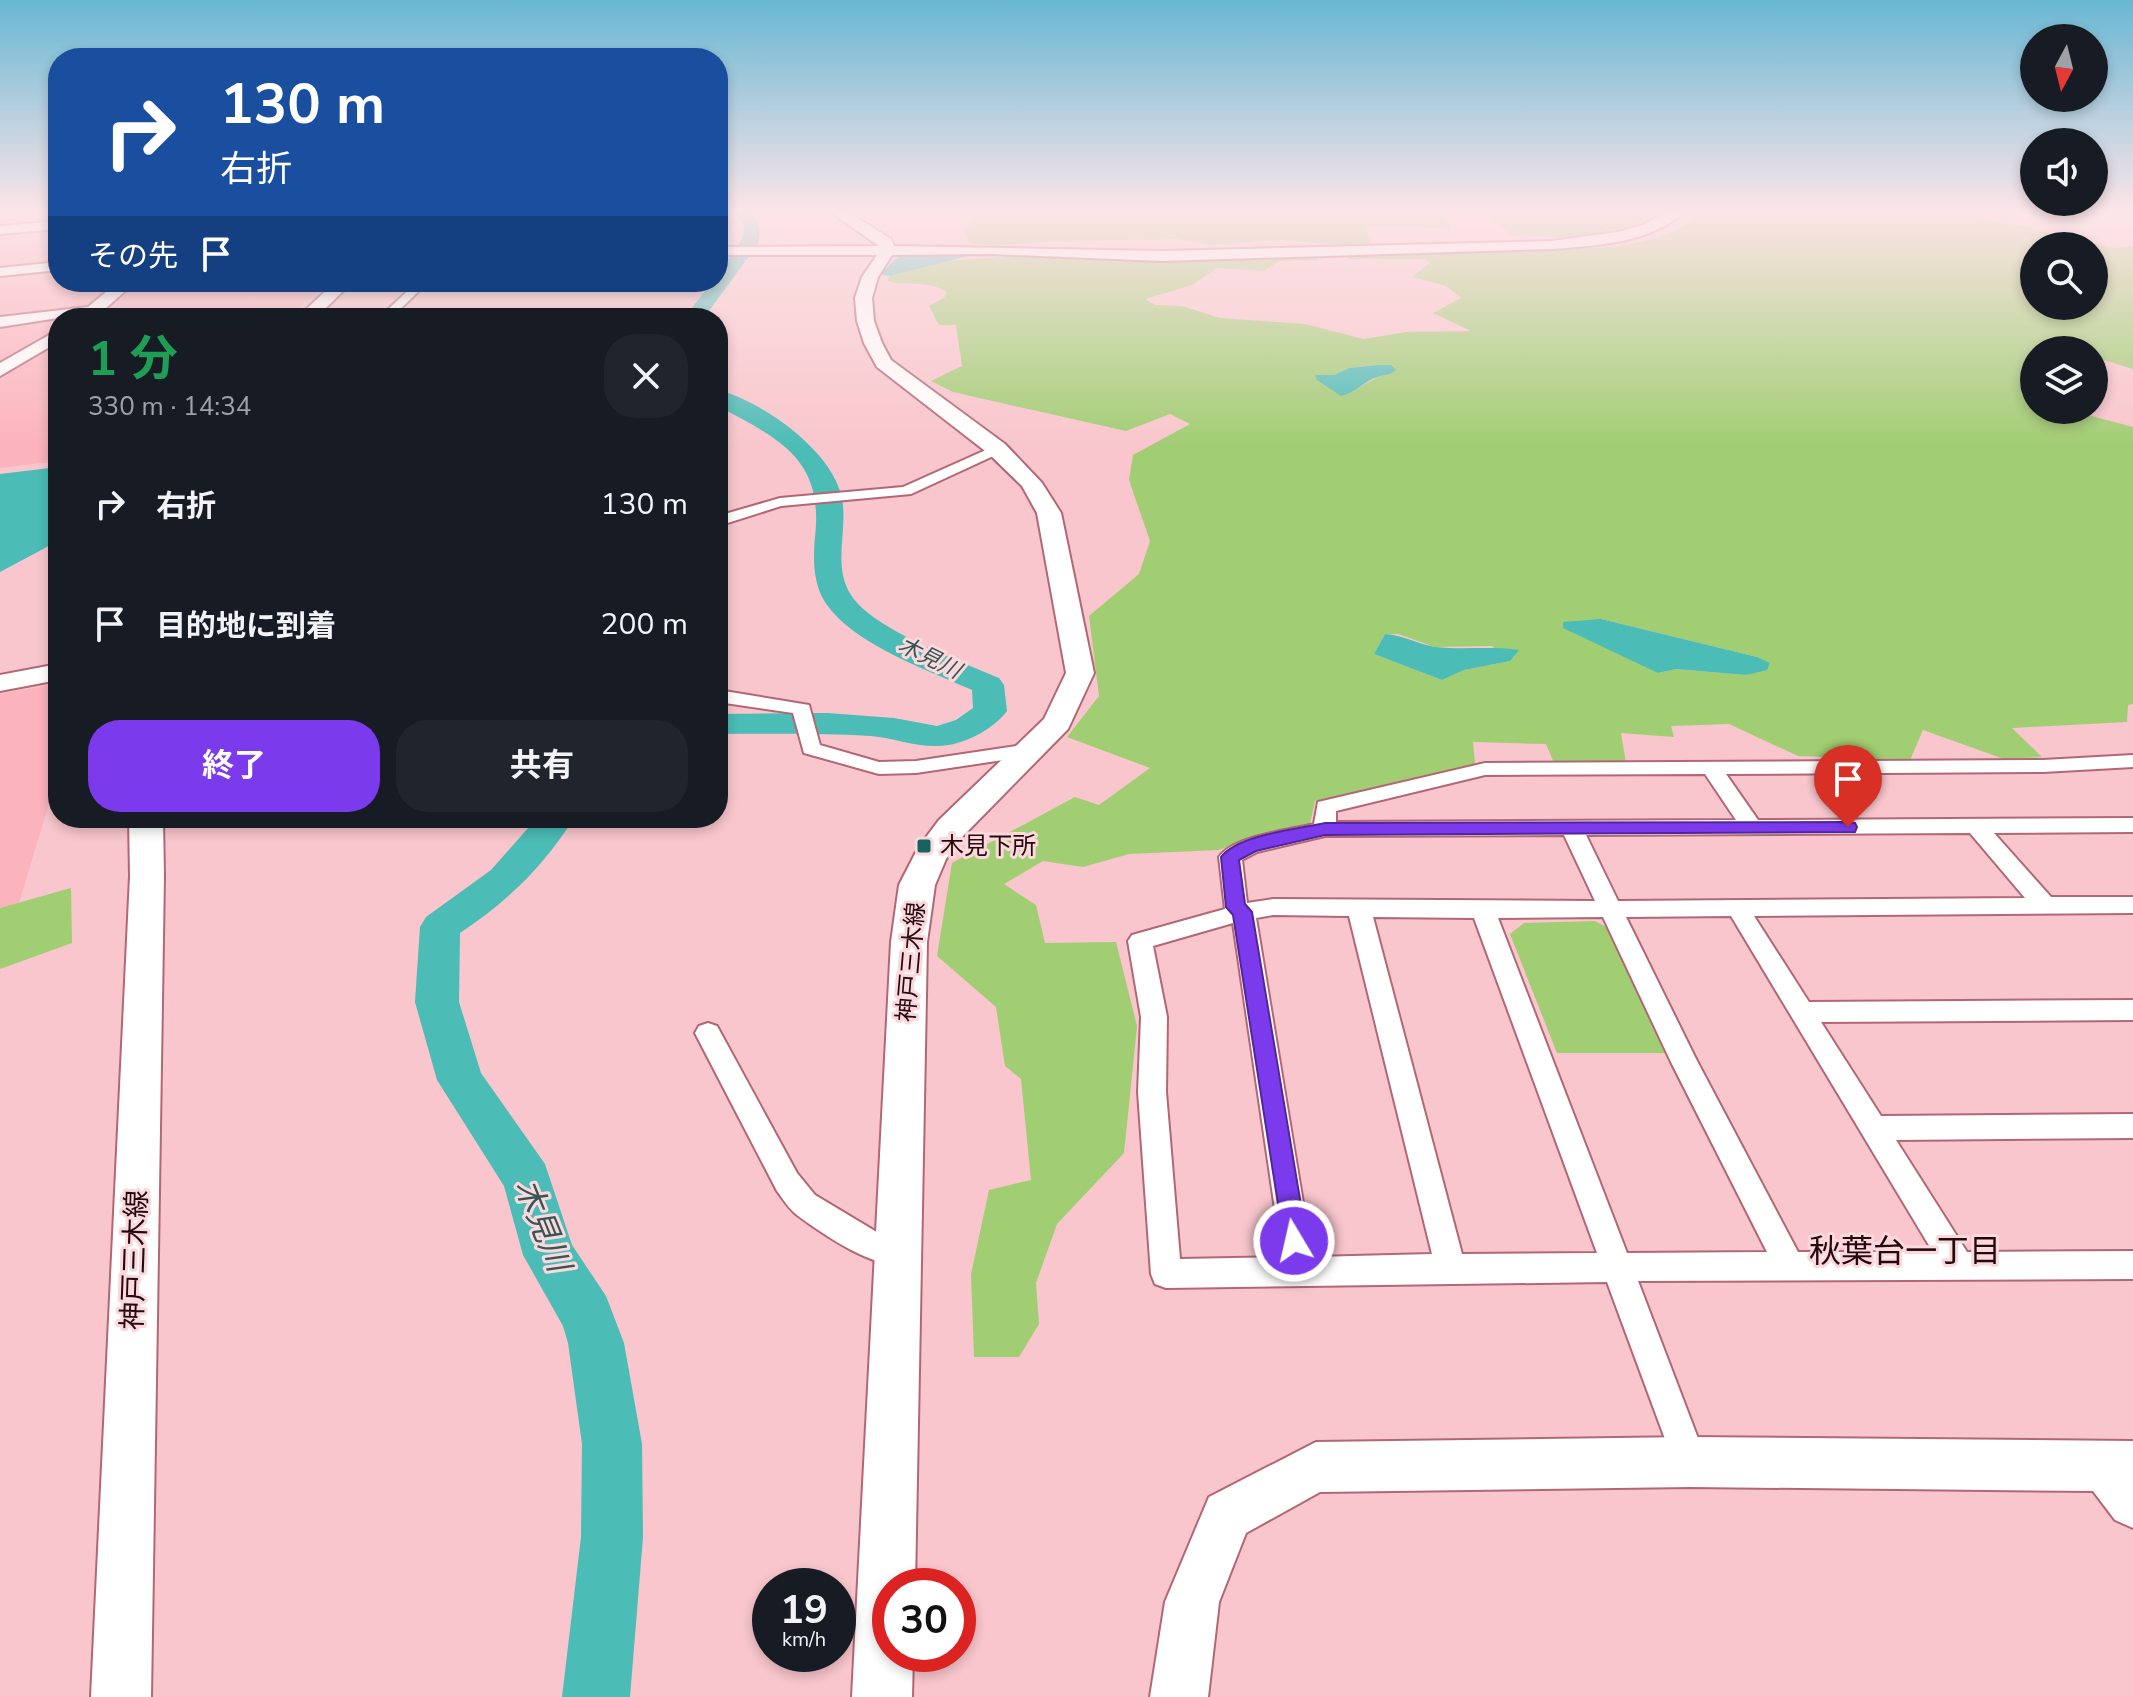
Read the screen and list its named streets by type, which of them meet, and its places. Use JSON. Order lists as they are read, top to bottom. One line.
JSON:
{"streets":{"main road":["神戸三木線"]},"districts":["秋葉台一丁目"],"water":["木見川"],"places":{"transit":["木見下所"]},"north":"bottom","page":{"turn":["130 m","右折"],"then":"その先","heading":["1 分","330 m · 14:34"],"list":[{"name":"右折","value":"130 m"},{"name":"目的地に到着","value":"200 m"}],"buttons":["終了","共有"],"speed":"19 km/h","limit":"30"}}
